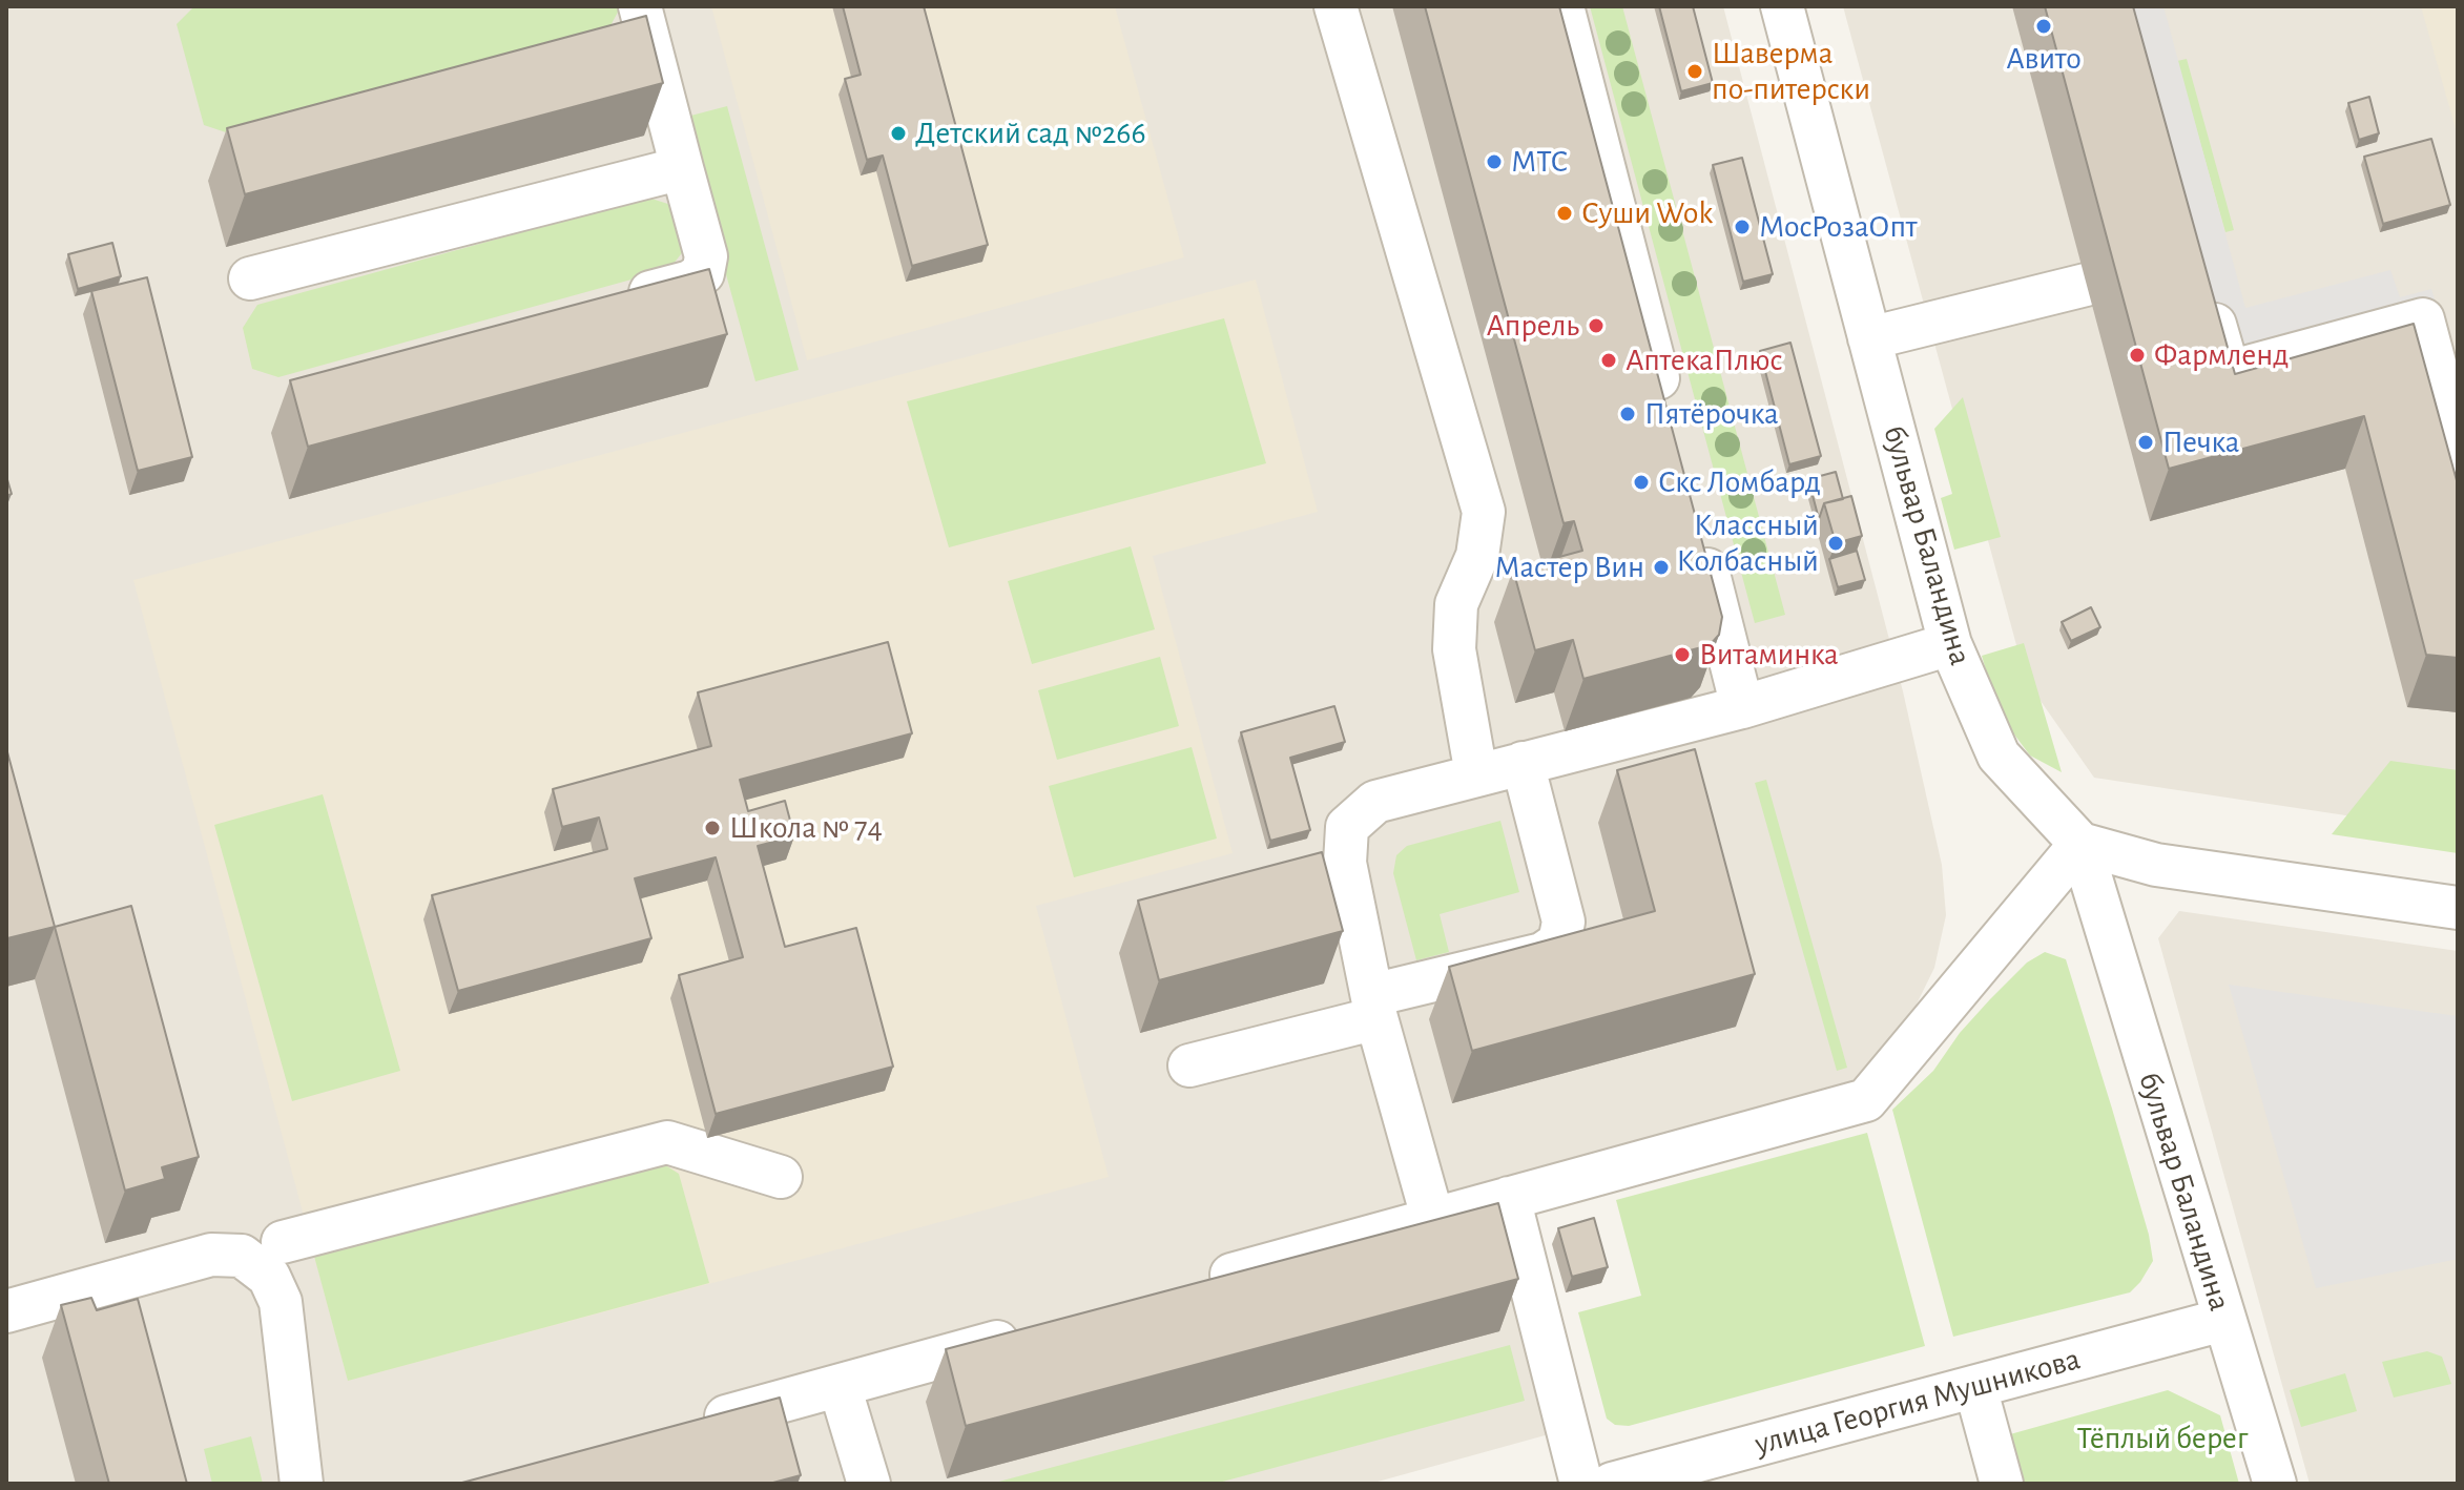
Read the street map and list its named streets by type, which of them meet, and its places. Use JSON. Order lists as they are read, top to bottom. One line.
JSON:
{"streets":{"street":["бульвар Баландина","улица Георгия Мушникова"]},"crossings":[["бульвар Баландина","улица Георгия Мушникова"]],"parks":["Тёплый берег"],"places":["Авито","Шаверма по-питерски","Детский сад №266","МТС","Суши Wok","МосРозаОпт","Апрель","Фармленд","АптекаПлюс","Пятёрочка","Печка","Скс Ломбард","Классный Колбасный","Мастер Вин","Витаминка","Школа № 74"]}
